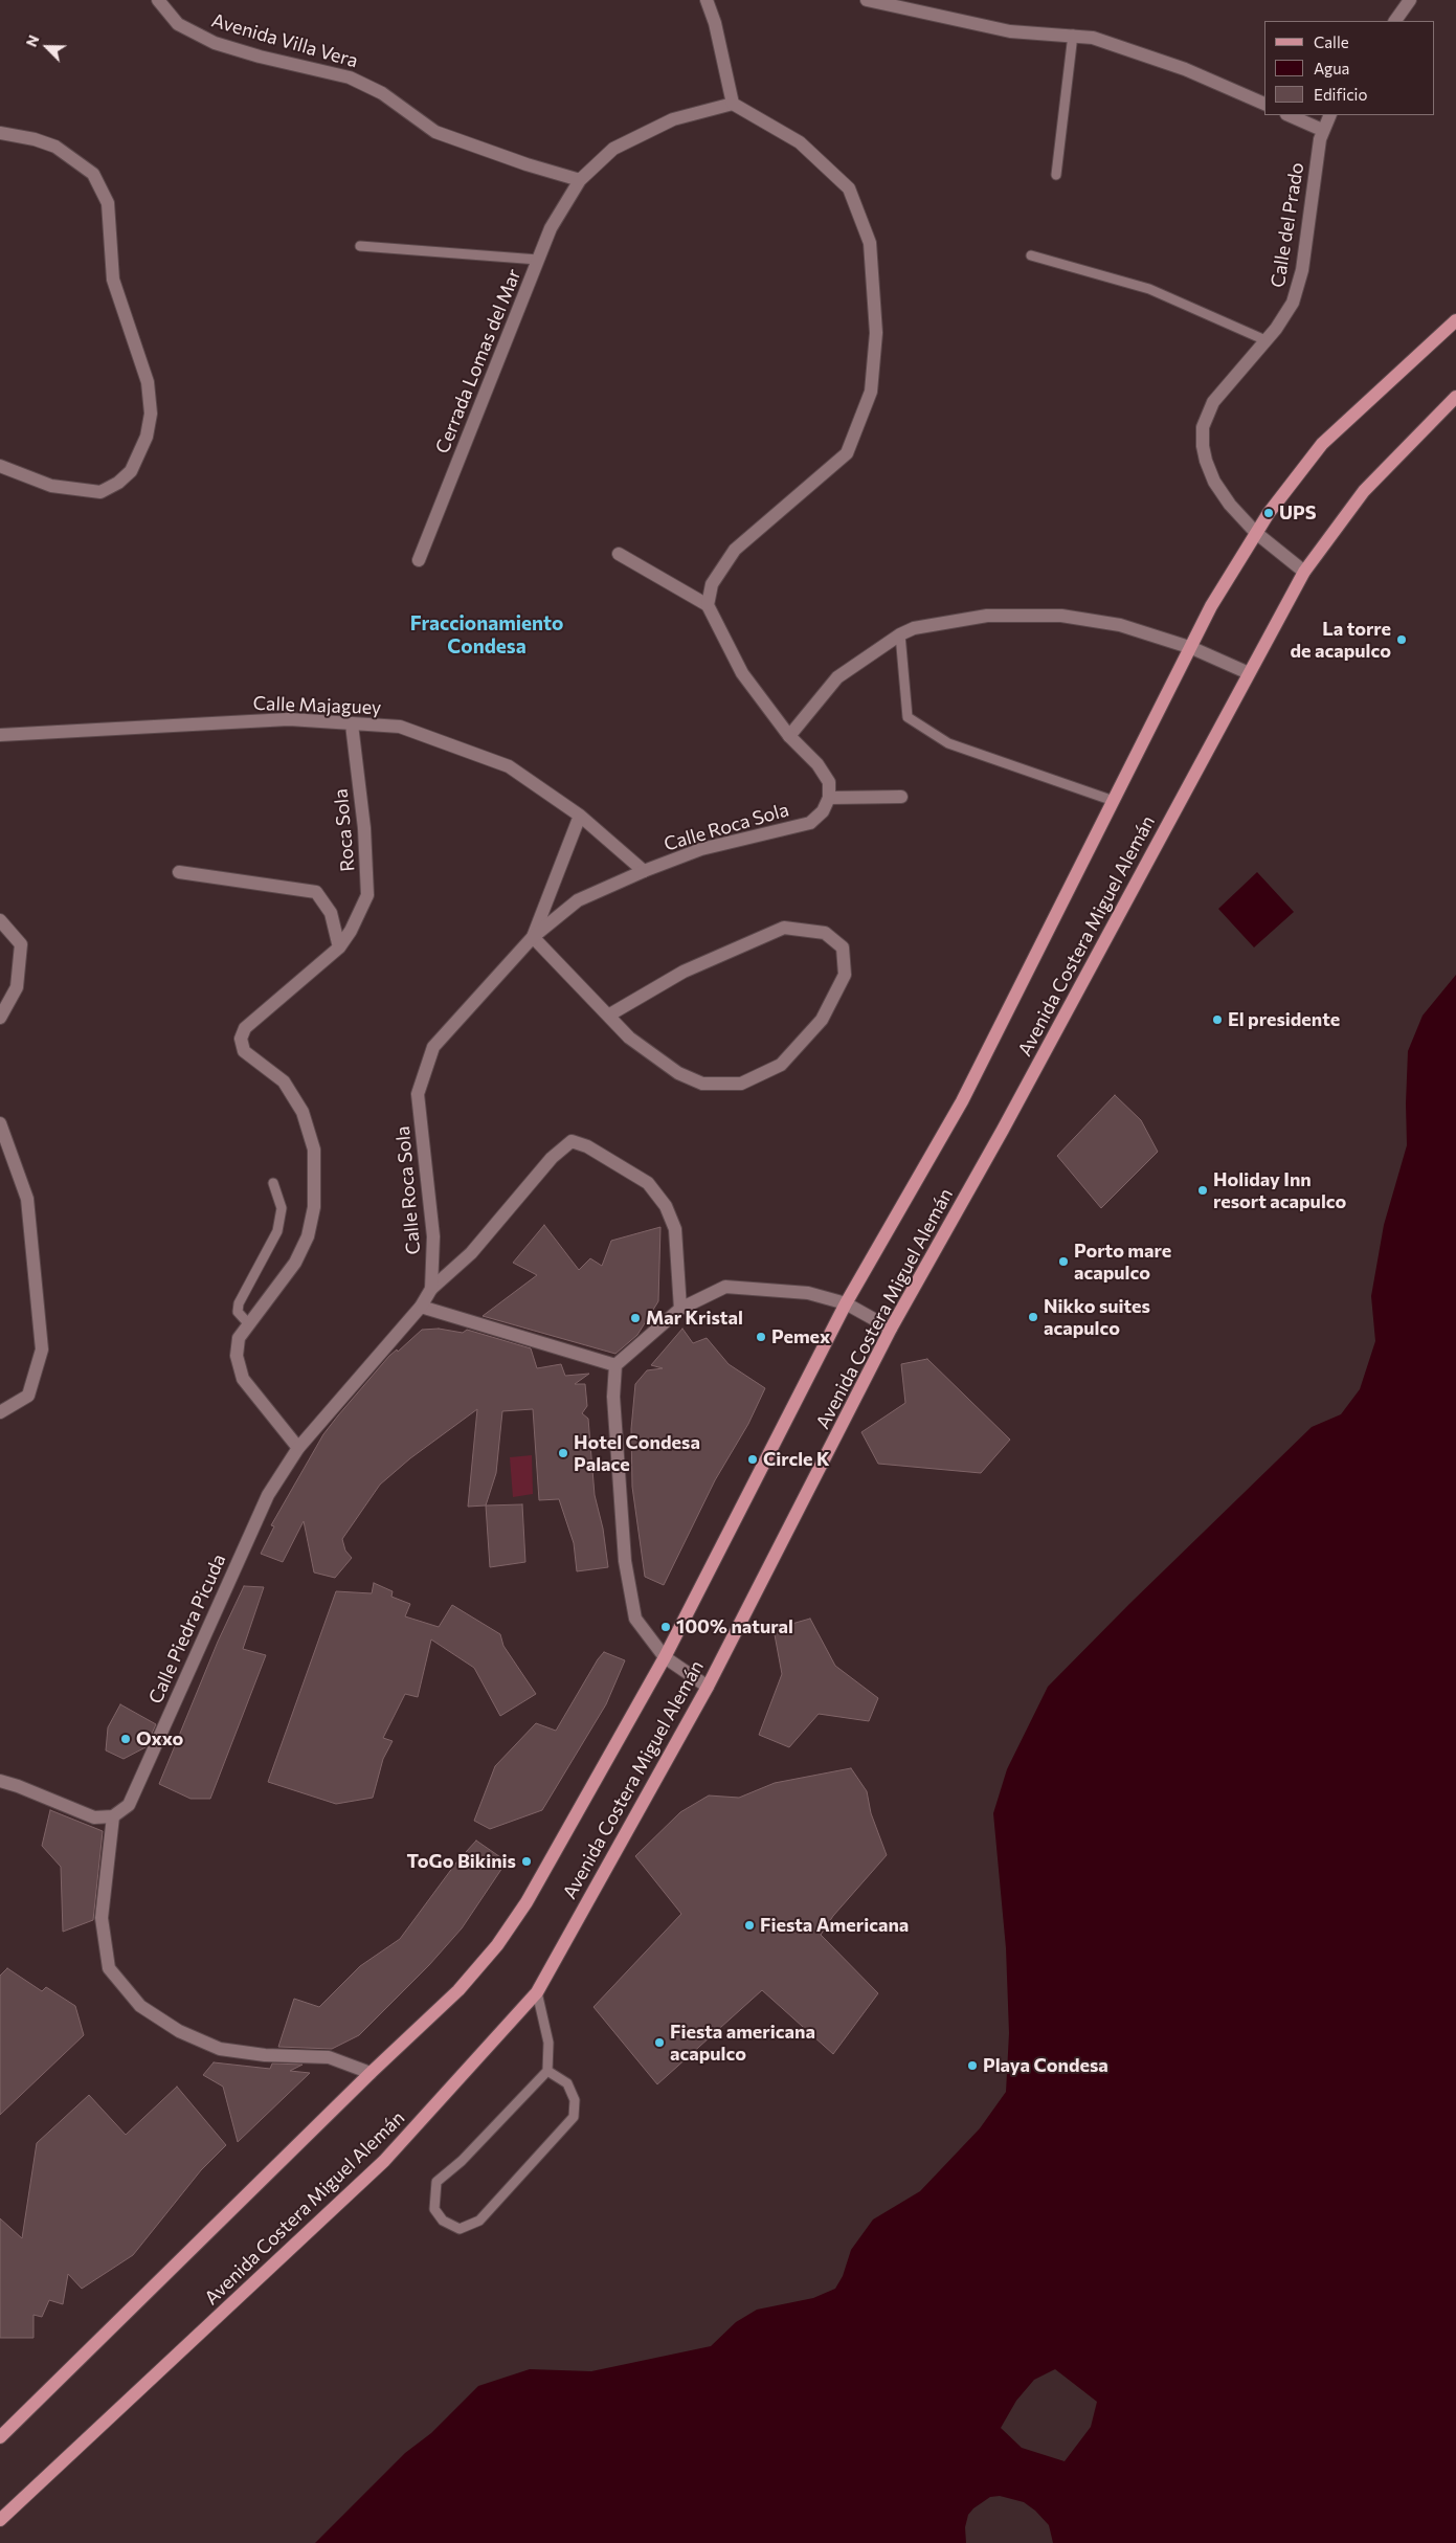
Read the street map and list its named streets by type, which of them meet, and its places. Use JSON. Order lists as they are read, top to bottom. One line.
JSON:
{"streets":{"main road":["Avenida Costera Miguel Alemán"],"street":["Avenida Villa Vera","Calle del Prado","Cerrada Lomas del Mar","Calle Majaguey","Calle Roca Sola","Roca Sola","Calle Piedra Picuda"]},"crossings":[["Avenida Villa Vera","Cerrada Lomas del Mar"],["Calle del Prado","Avenida Costera Miguel Alemán"],["Calle Majaguey","Calle Roca Sola"],["Calle Majaguey","Roca Sola"],["Calle Roca Sola","Calle Piedra Picuda"],["Roca Sola","Calle Piedra Picuda"]],"districts":["Fraccionamiento Condesa"],"places":["UPS","La torre de acapulco","El presidente","Holiday Inn resort acapulco","Porto mare acapulco","Nikko suites acapulco","Mar Kristal","Pemex","Hotel Condesa Palace","Circle K","100% natural","Oxxo","ToGo Bikinis","Fiesta Americana","Fiesta americana acapulco","Playa Condesa"],"legend":["Calle","Agua","Edificio"],"north":"top left"}
